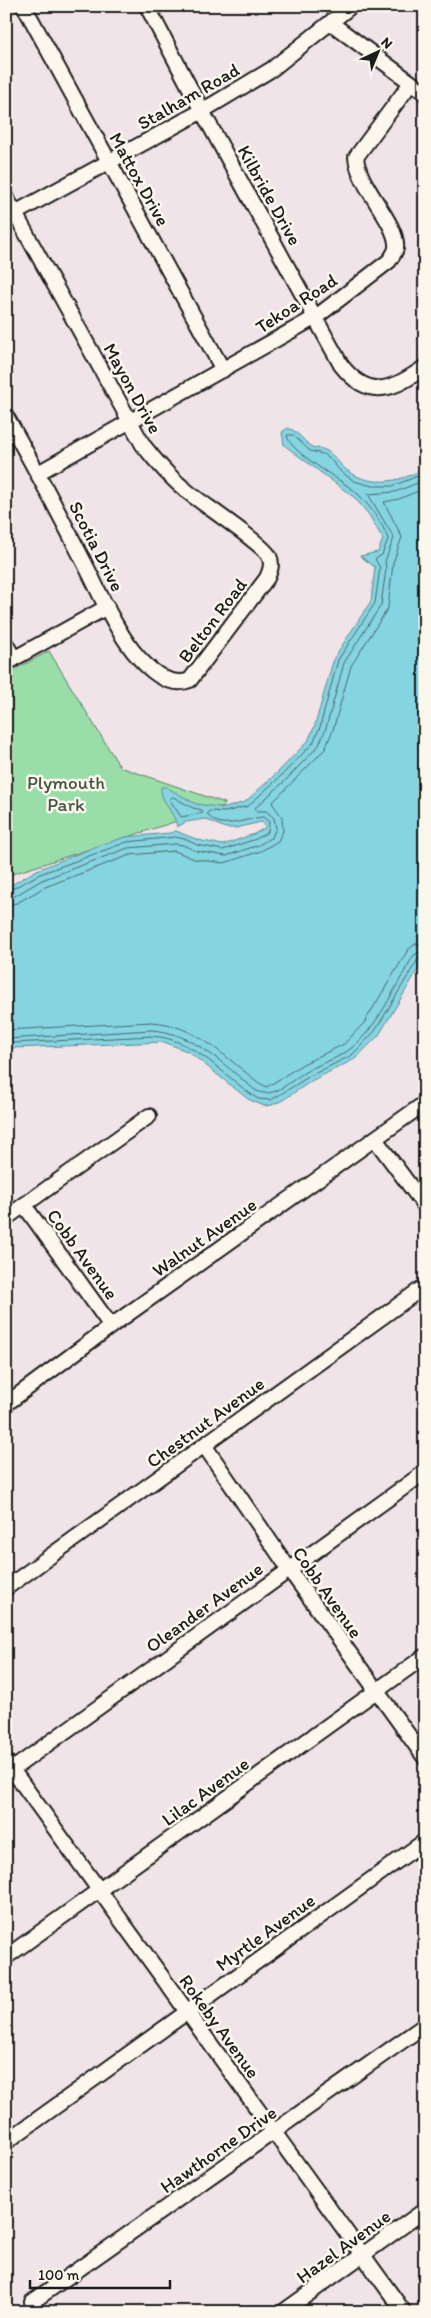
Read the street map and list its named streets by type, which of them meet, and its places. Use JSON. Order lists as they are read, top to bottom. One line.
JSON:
{"streets":{"street":["Stalham Road","Mattox Drive","Kilbride Drive","Tekoa Road","Mayon Drive","Scotia Drive","Belton Road","Walnut Avenue","Cobb Avenue","Chestnut Avenue","Oleander Avenue","Lilac Avenue","Myrtle Avenue","Rokeby Avenue","Hawthorne Drive","Hazel Avenue"]},"crossings":[["Stalham Road","Mattox Drive"],["Stalham Road","Kilbride Drive"],["Stalham Road","Mayon Drive"],["Mattox Drive","Tekoa Road"],["Kilbride Drive","Tekoa Road"],["Tekoa Road","Mayon Drive"],["Tekoa Road","Scotia Drive"],["Mayon Drive","Belton Road"],["Scotia Drive","Belton Road"],["Walnut Avenue","Cobb Avenue"],["Cobb Avenue","Chestnut Avenue"],["Cobb Avenue","Oleander Avenue"],["Cobb Avenue","Lilac Avenue"],["Oleander Avenue","Rokeby Avenue"],["Lilac Avenue","Rokeby Avenue"],["Myrtle Avenue","Rokeby Avenue"],["Rokeby Avenue","Hawthorne Drive"],["Rokeby Avenue","Hazel Avenue"]],"parks":["Plymouth Park"],"scale_bar":"100 m","north":"top right"}
